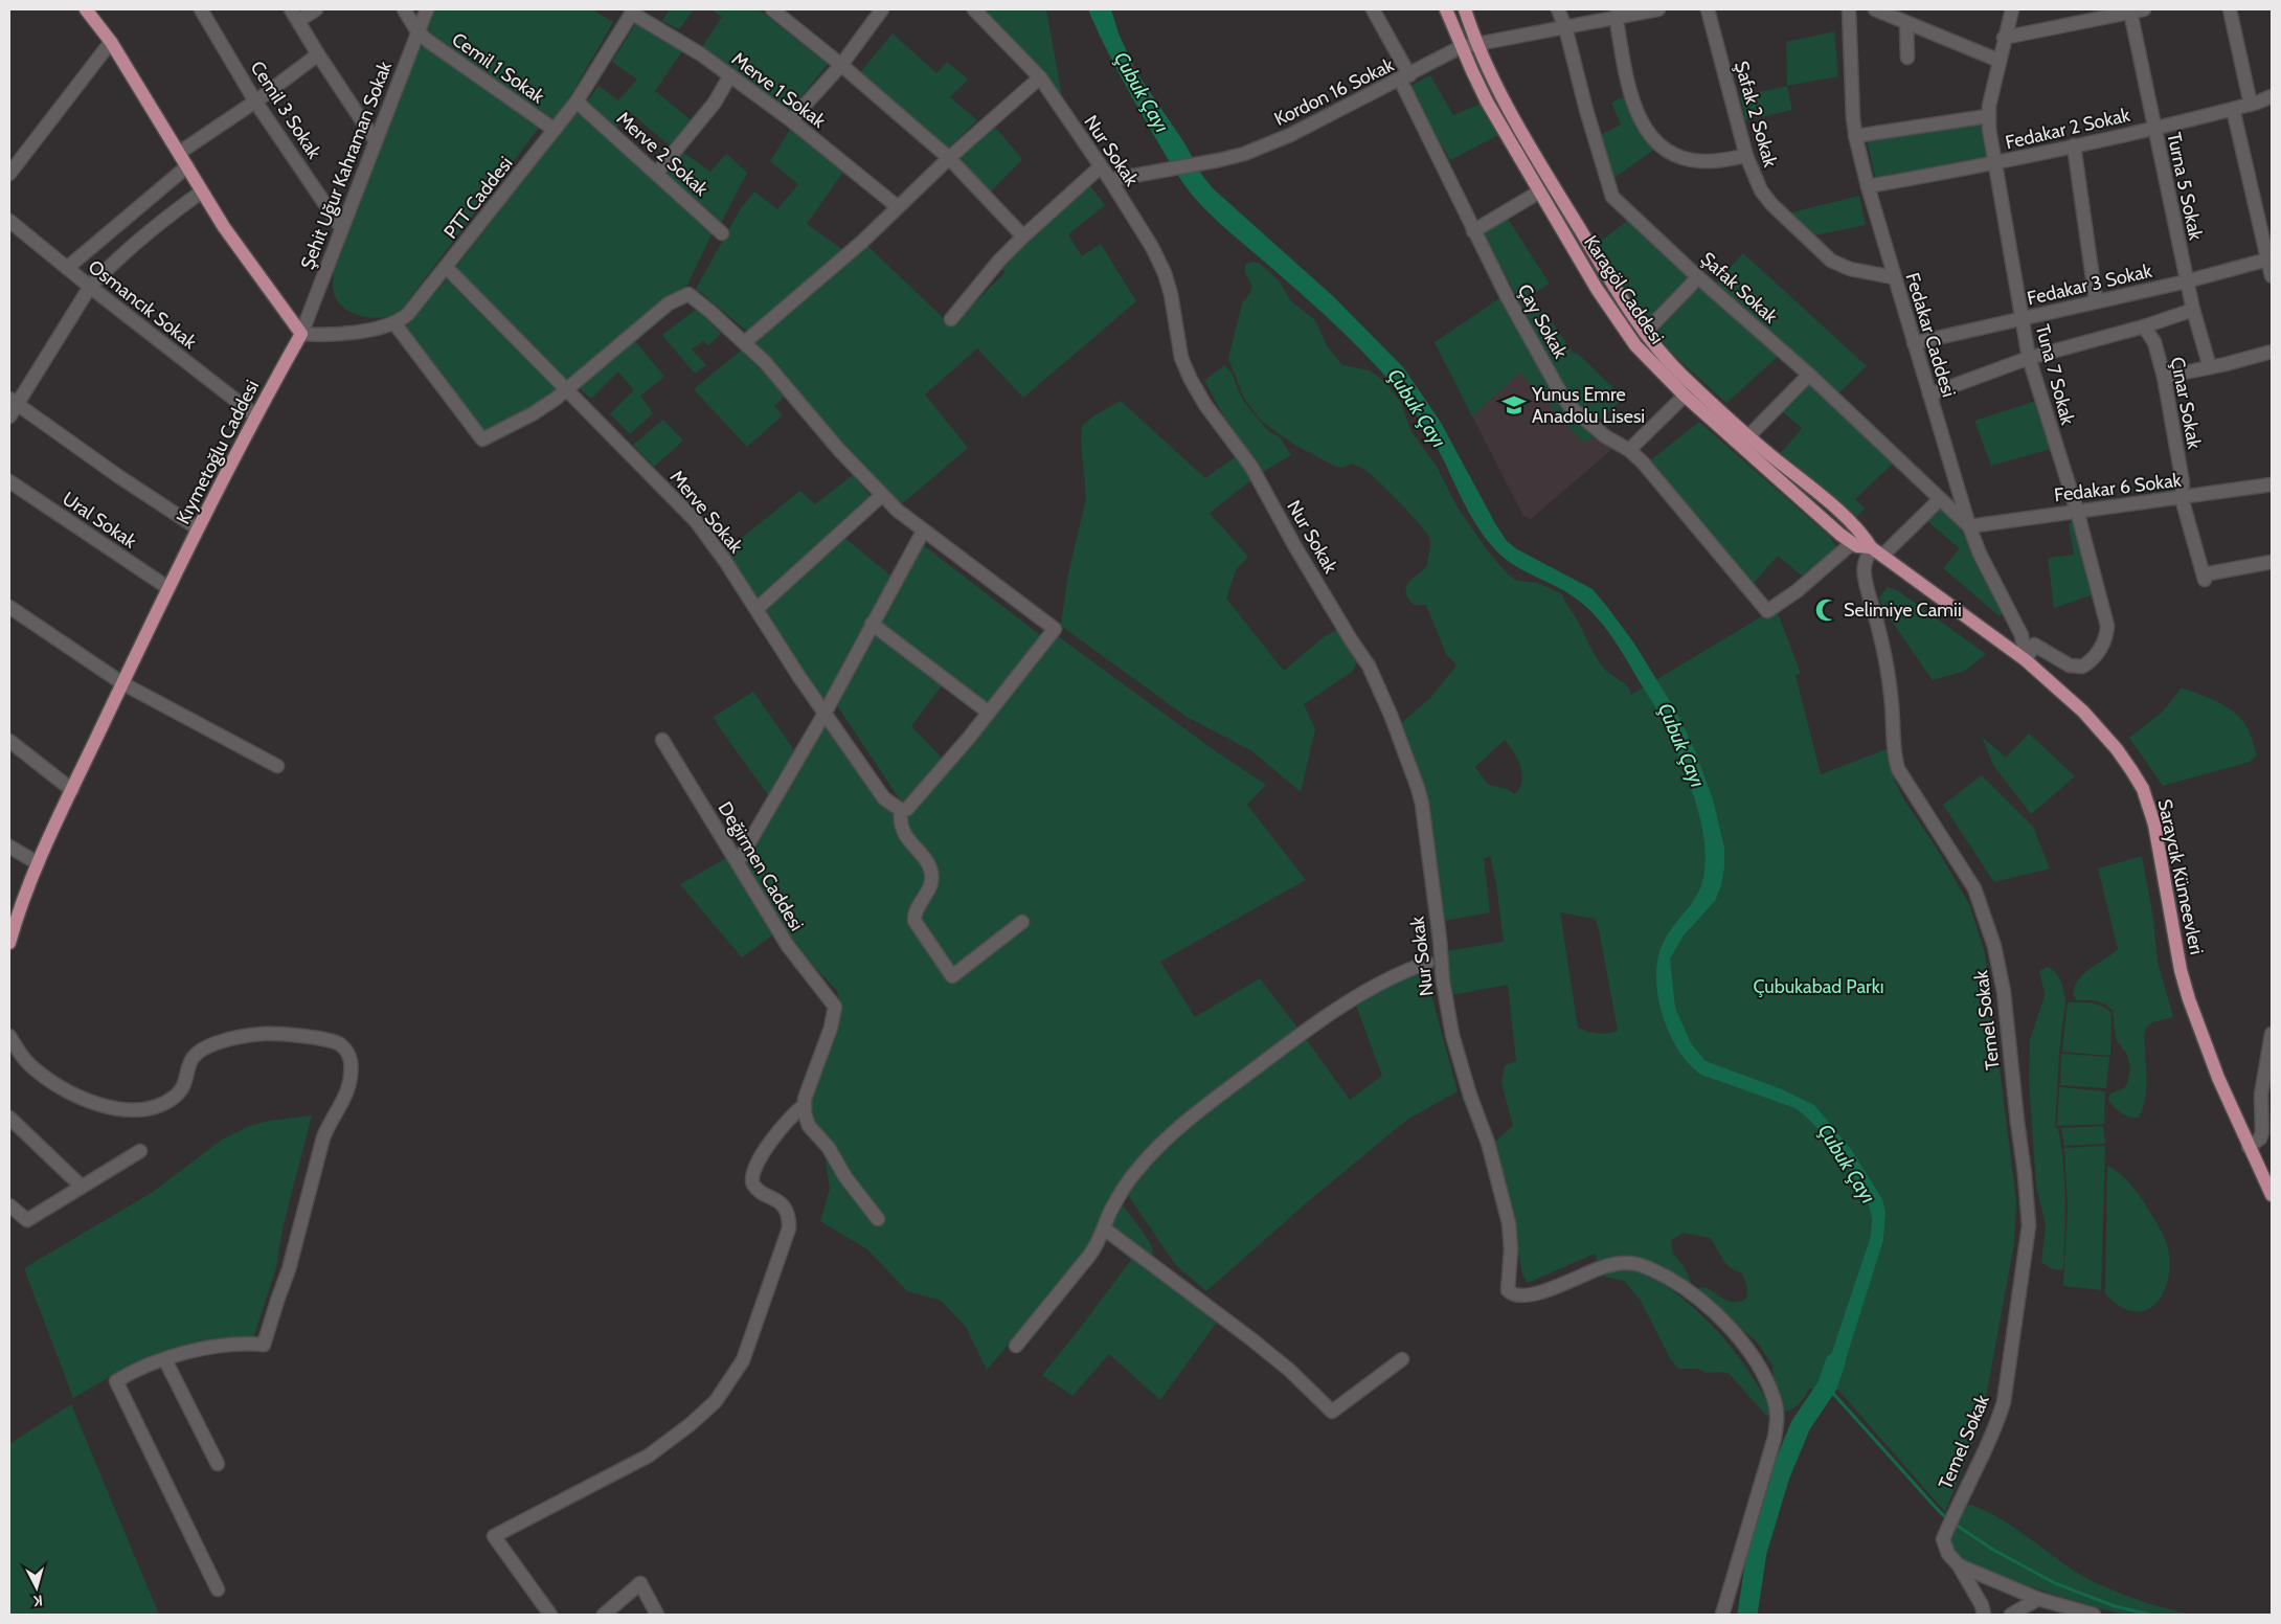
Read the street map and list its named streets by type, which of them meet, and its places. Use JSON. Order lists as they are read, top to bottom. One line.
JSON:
{"streets":{"main road":["Karagöl Caddesi","Kıymetoğlu Caddesi","Saraycık Kümeevleri"],"street":["Cemil 1 Sokak","Merve 1 Sokak","Kordon 16 Sokak","Cemil 3 Sokak","Şafak 2 Sokak","Fedakar 2 Sokak","Nur Sokak","Merve 2 Sokak","Şehit Uğur Kahraman Sokak","Turna 5 Sokak","PTT Caddesi","Fedakar 3 Sokak","Şafak Sokak","Osmancık Sokak","Çay Sokak","Fedakar Caddesi","Tuna 7 Sokak","Çınar Sokak","Fedakar 6 Sokak","Merve Sokak","Ural Sokak","Değirmen Caddesi","Temel Sokak"]},"crossings":[["Cemil 1 Sokak","Şehit Uğur Kahraman Sokak"],["Cemil 1 Sokak","PTT Caddesi"],["Merve 1 Sokak","PTT Caddesi"],["Kordon 16 Sokak","Nur Sokak"],["Kordon 16 Sokak","Şafak Sokak"],["Kordon 16 Sokak","Karagöl Caddesi"],["Kordon 16 Sokak","Çay Sokak"],["Cemil 3 Sokak","Şehit Uğur Kahraman Sokak"],["Şafak 2 Sokak","Fedakar Caddesi"],["Fedakar 2 Sokak","Turna 5 Sokak"],["Fedakar 2 Sokak","Fedakar Caddesi"],["Fedakar 2 Sokak","Tuna 7 Sokak"],["Merve 2 Sokak","PTT Caddesi"],["Şehit Uğur Kahraman Sokak","PTT Caddesi"],["Şehit Uğur Kahraman Sokak","Kıymetoğlu Caddesi"],["Turna 5 Sokak","Fedakar 3 Sokak"],["PTT Caddesi","Kıymetoğlu Caddesi"],["PTT Caddesi","Merve Sokak"],["Fedakar 3 Sokak","Fedakar Caddesi"],["Fedakar 3 Sokak","Tuna 7 Sokak"],["Şafak Sokak","Fedakar Caddesi"],["Şafak Sokak","Fedakar 6 Sokak"],["Karagöl Caddesi","Çay Sokak"],["Karagöl Caddesi","Saraycık Kümeevleri"],["Karagöl Caddesi","Temel Sokak"],["Osmancık Sokak","Kıymetoğlu Caddesi"],["Fedakar Caddesi","Tuna 7 Sokak"],["Fedakar Caddesi","Fedakar 6 Sokak"],["Fedakar Caddesi","Saraycık Kümeevleri"],["Tuna 7 Sokak","Fedakar 6 Sokak"],["Tuna 7 Sokak","Saraycık Kümeevleri"],["Çınar Sokak","Fedakar 6 Sokak"],["Kıymetoğlu Caddesi","Ural Sokak"],["Saraycık Kümeevleri","Temel Sokak"]],"water":["Çubuk Çayı"],"parks":["Çubukabad Parkı"],"places":{"school or university":["Yunus Emre Anadolu Lisesi"],"mosque":["Selimiye Camii"]},"north":"bottom"}
